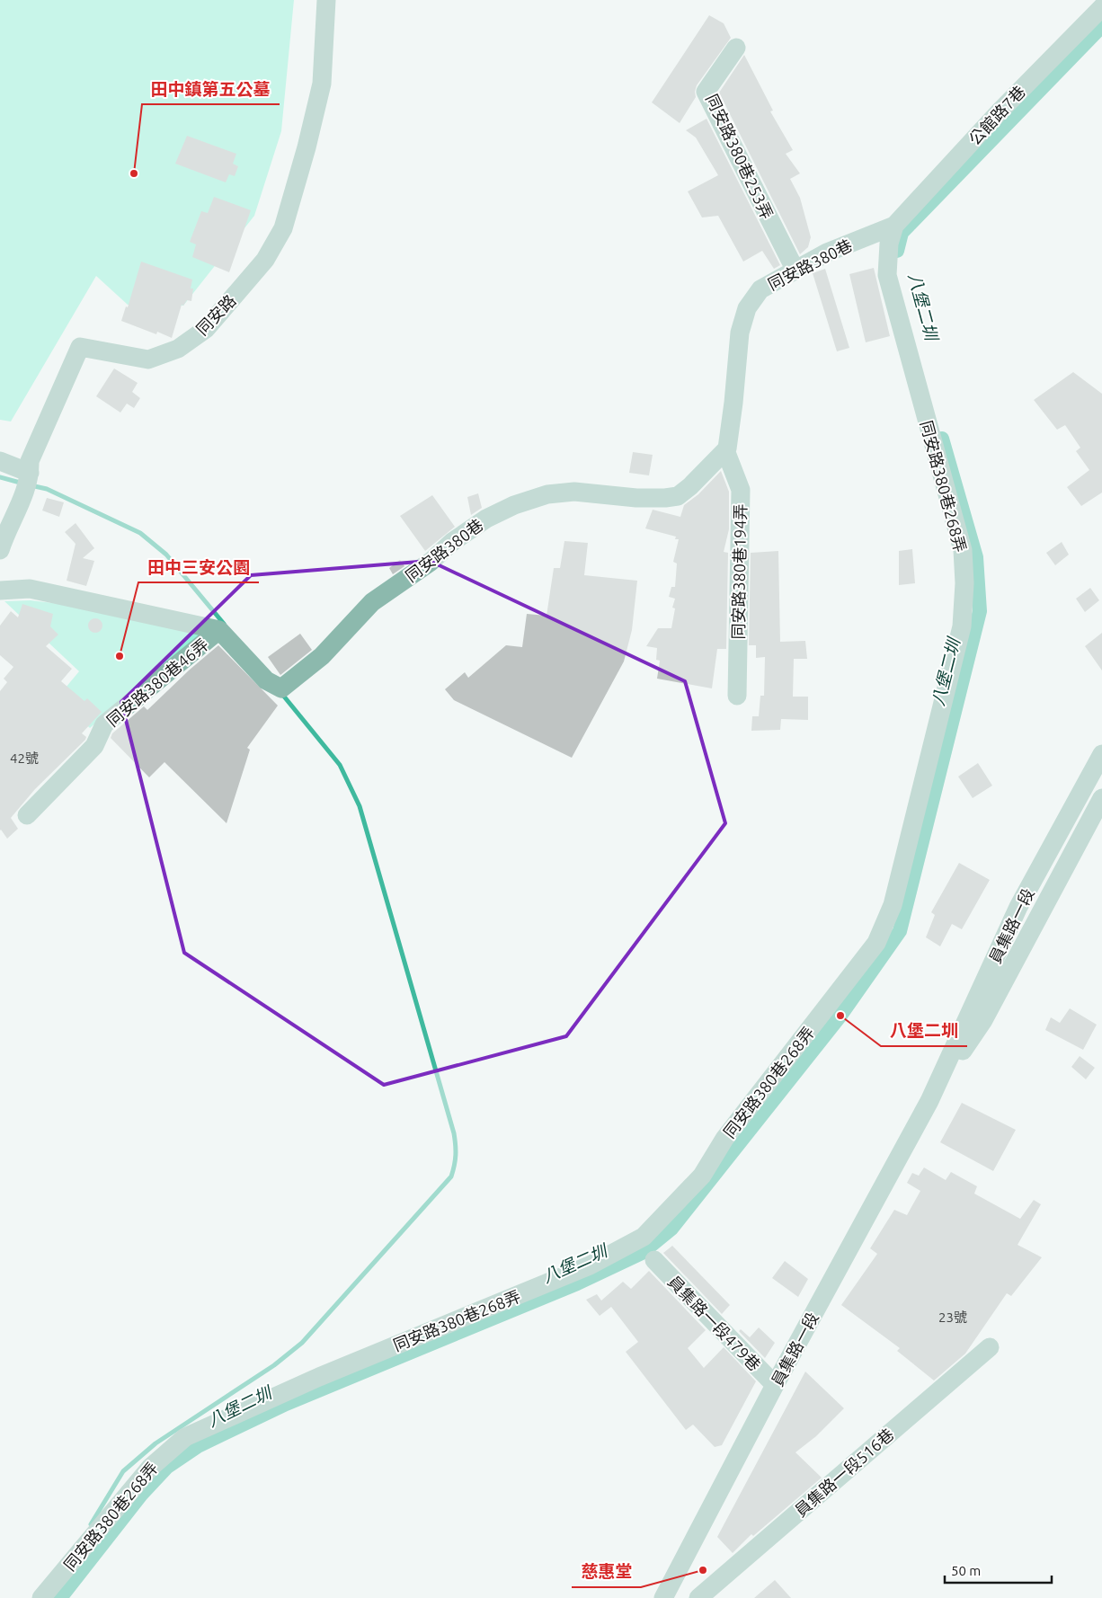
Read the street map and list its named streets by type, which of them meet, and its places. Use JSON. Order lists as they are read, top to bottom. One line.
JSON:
{"streets":{"street":["公館路7巷","同安路380巷253弄","同安路380巷","同安路","同安路380巷268弄","同安路380巷194弄","同安路380巷46弄","員集路一段","員集路一段479巷","員集路一段516巷"]},"crossings":[["公館路7巷","同安路380巷"],["公館路7巷","同安路380巷268弄"],["同安路380巷253弄","同安路380巷"],["同安路380巷","同安路380巷268弄"],["同安路380巷","同安路380巷194弄"],["同安路380巷","同安路380巷46弄"],["員集路一段","員集路一段479巷"]],"water":["八堡二圳"],"places":["田中鎮第五公墓","田中三安公園","八堡二圳","慈惠堂"],"house_numbers":["42號","23號"],"scale_bar":"50 m"}
